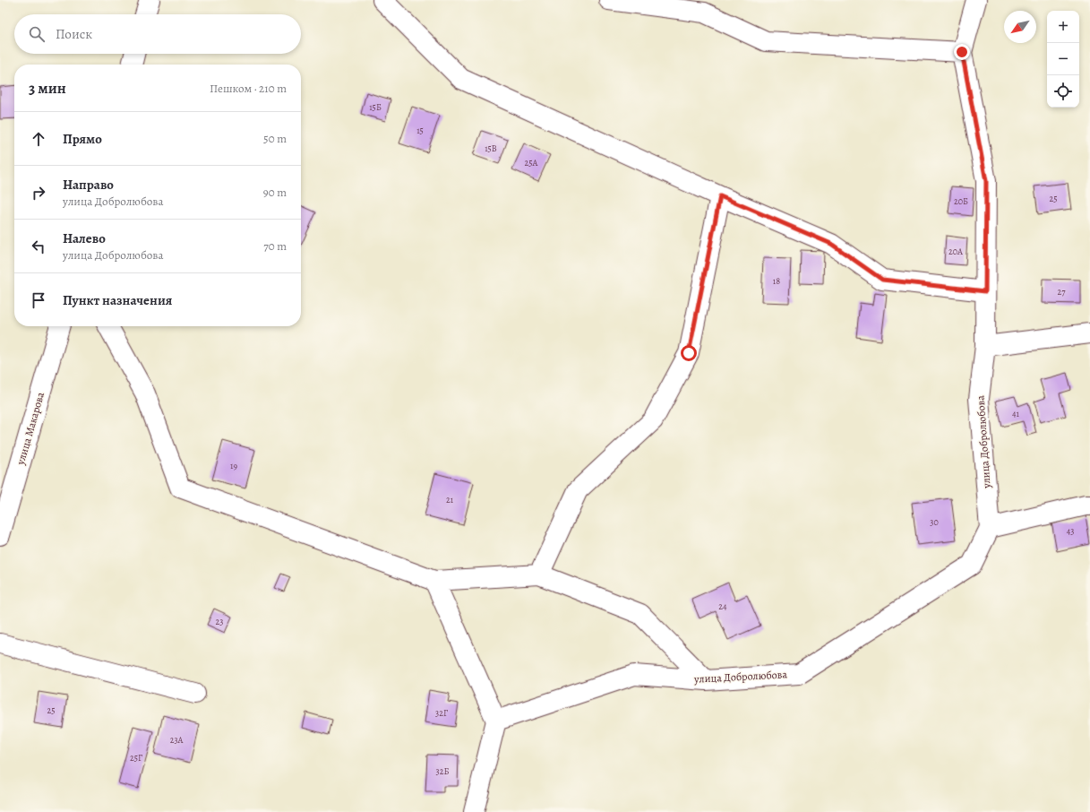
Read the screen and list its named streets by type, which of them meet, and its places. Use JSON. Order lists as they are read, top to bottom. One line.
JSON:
{"streets":{"street":["улица Макарова","улица Добролюбова"]},"house_numbers":["15Б","15","15В","25А","25","20Б","20А","18","27","41","19","21","30","43","24","23","25","32Г","23А","25Г","32Б"],"north":"bottom left","page":{"map_buttons":["+","−"],"search":"Поиск","heading":["3 мин","Пешком · 210 m"],"list":[["Прямо","50 m"],["Направо","улица Добролюбова","90 m"],["Налево","улица Добролюбова","70 m"],"Пункт назначения"]}}
